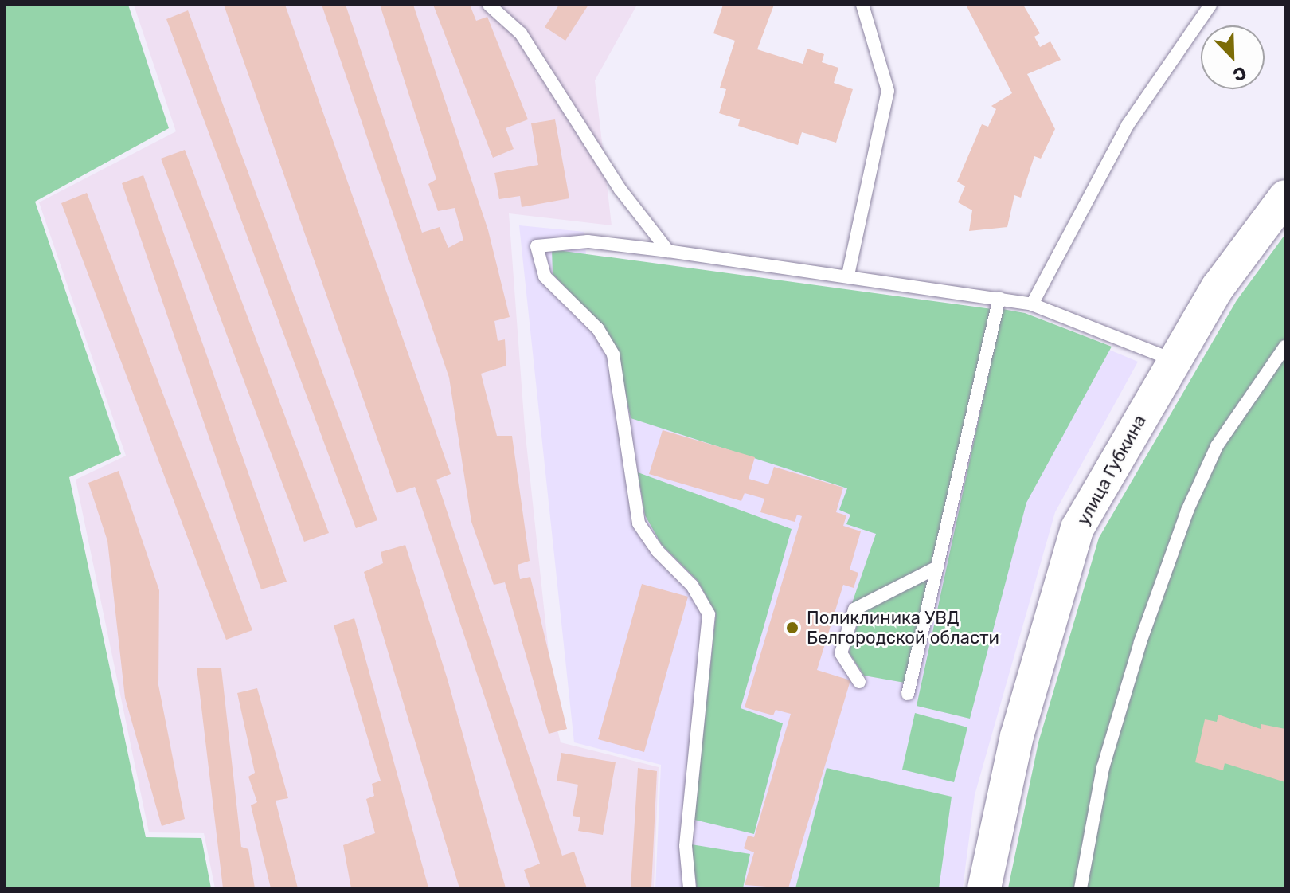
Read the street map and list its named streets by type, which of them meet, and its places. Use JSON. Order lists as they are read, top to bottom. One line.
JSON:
{"streets":{"main road":["улица Губкина"]},"places":["Поликлиника УВД Белгородской области"],"north":"bottom right"}
